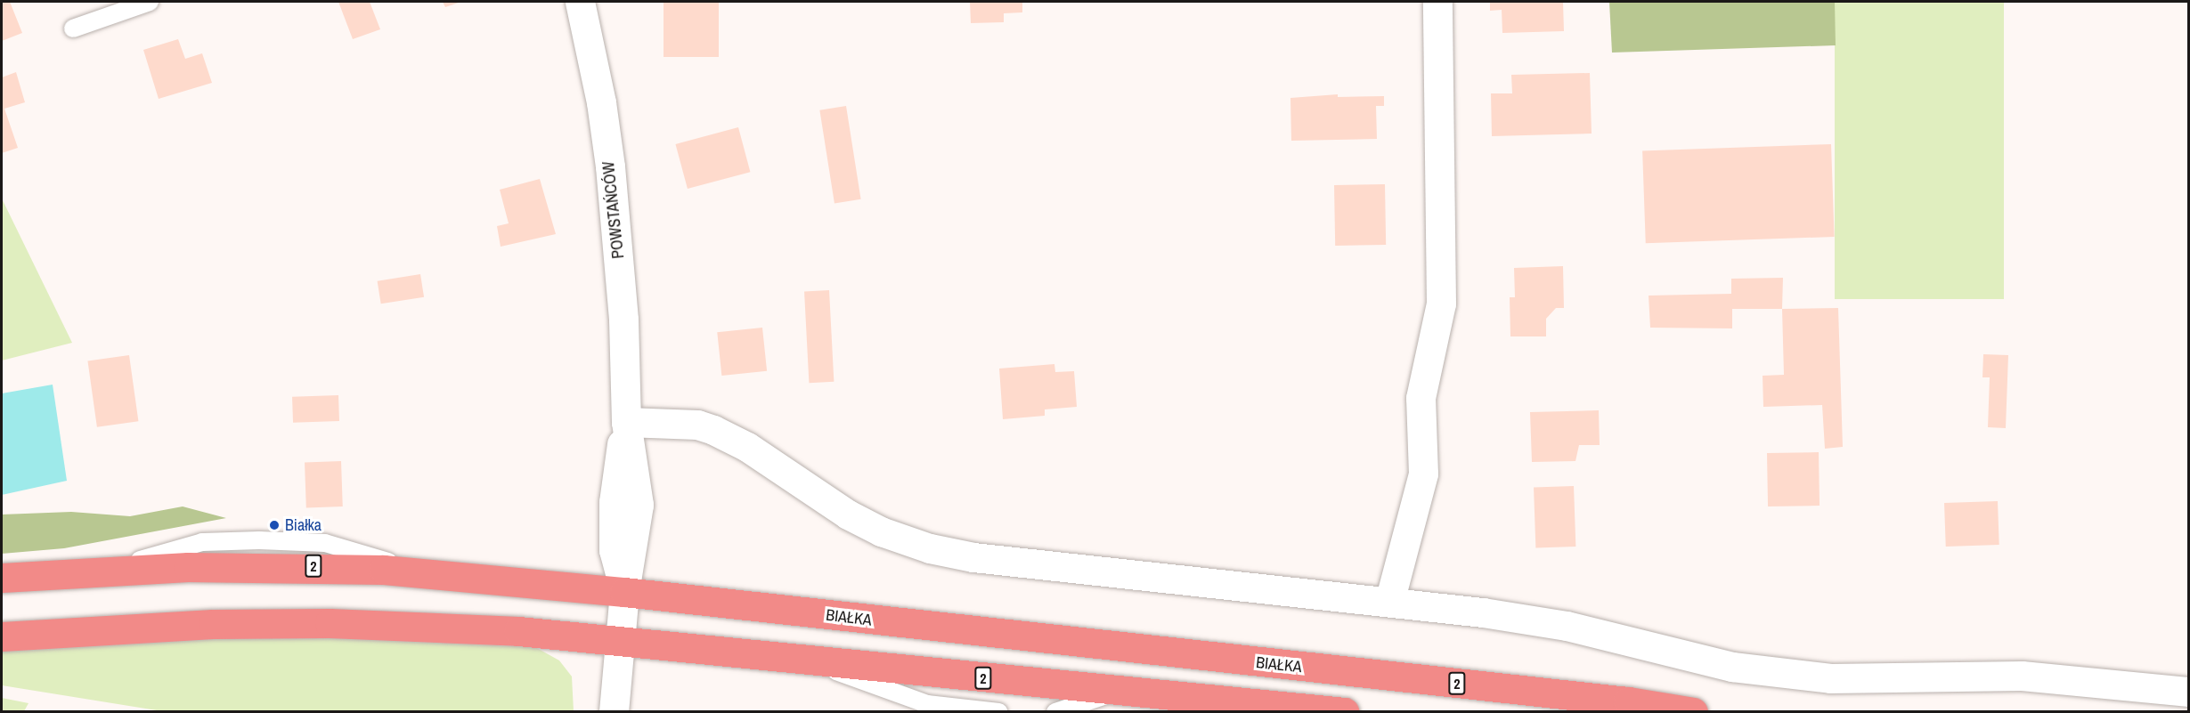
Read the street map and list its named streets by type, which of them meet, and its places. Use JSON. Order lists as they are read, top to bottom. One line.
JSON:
{"streets":{"highway":["2","BIAŁKA"],"street":["POWSTAŃCÓW"]},"crossings":[["POWSTAŃCÓW","2"],["POWSTAŃCÓW","BIAŁKA"]],"places":["Białka"]}
